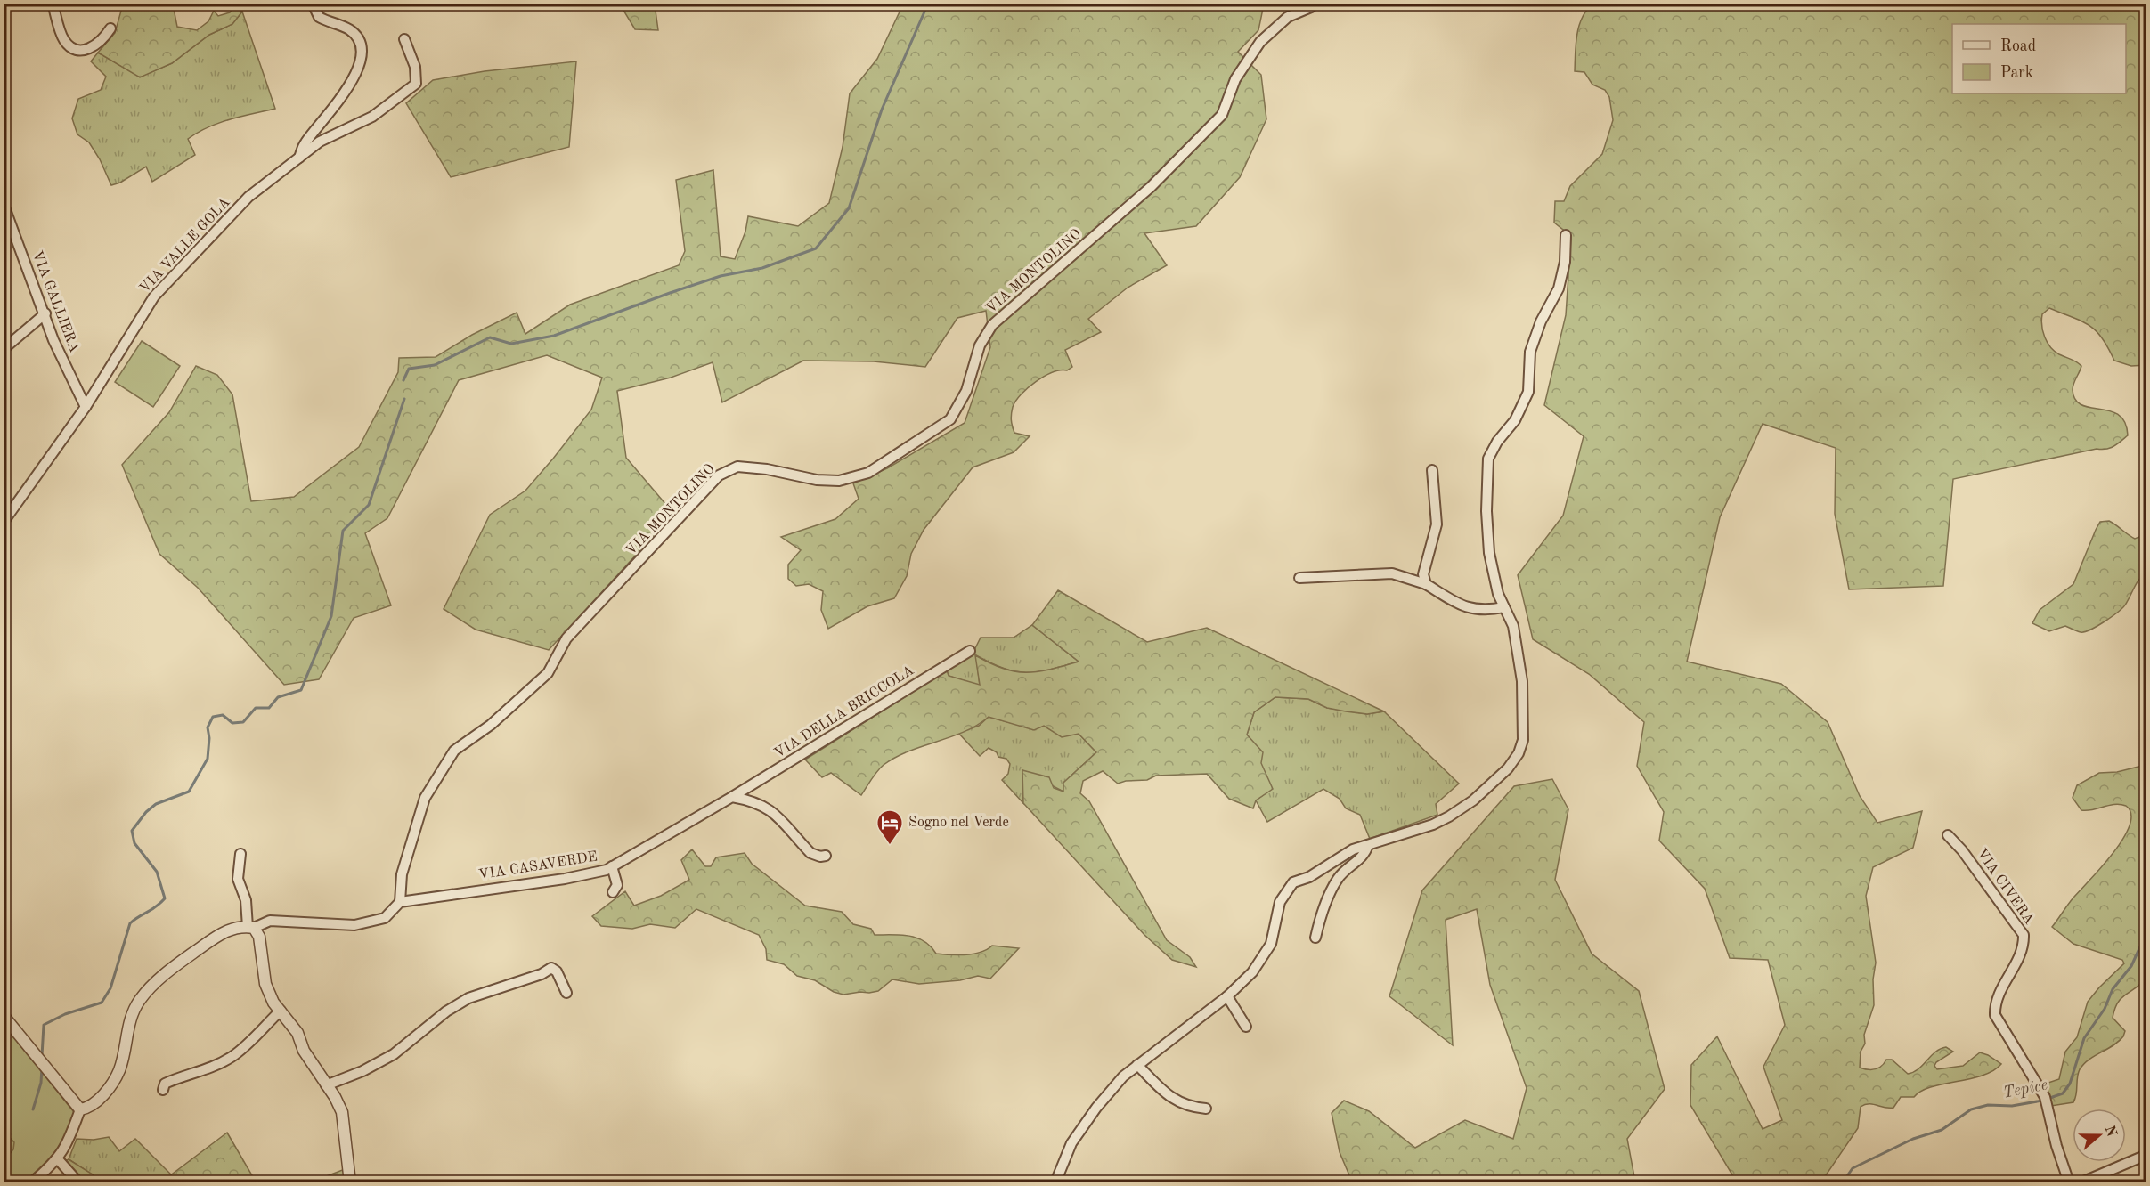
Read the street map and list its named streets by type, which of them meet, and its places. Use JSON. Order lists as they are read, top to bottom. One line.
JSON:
{"streets":{"street":["VIA VALLE GOLA","VIA MONTOLINO","VIA GALLIERA","VIA DELLA BRICCOLA","VIA CASAVERDE","VIA CIVERA"]},"crossings":[["VIA VALLE GOLA","VIA GALLIERA"],["VIA MONTOLINO","VIA CASAVERDE"],["VIA DELLA BRICCOLA","VIA CASAVERDE"]],"water":["Tepice"],"places":{"hotel":["Sogno nel Verde"]},"legend":["Road","Park"],"north":"right"}
